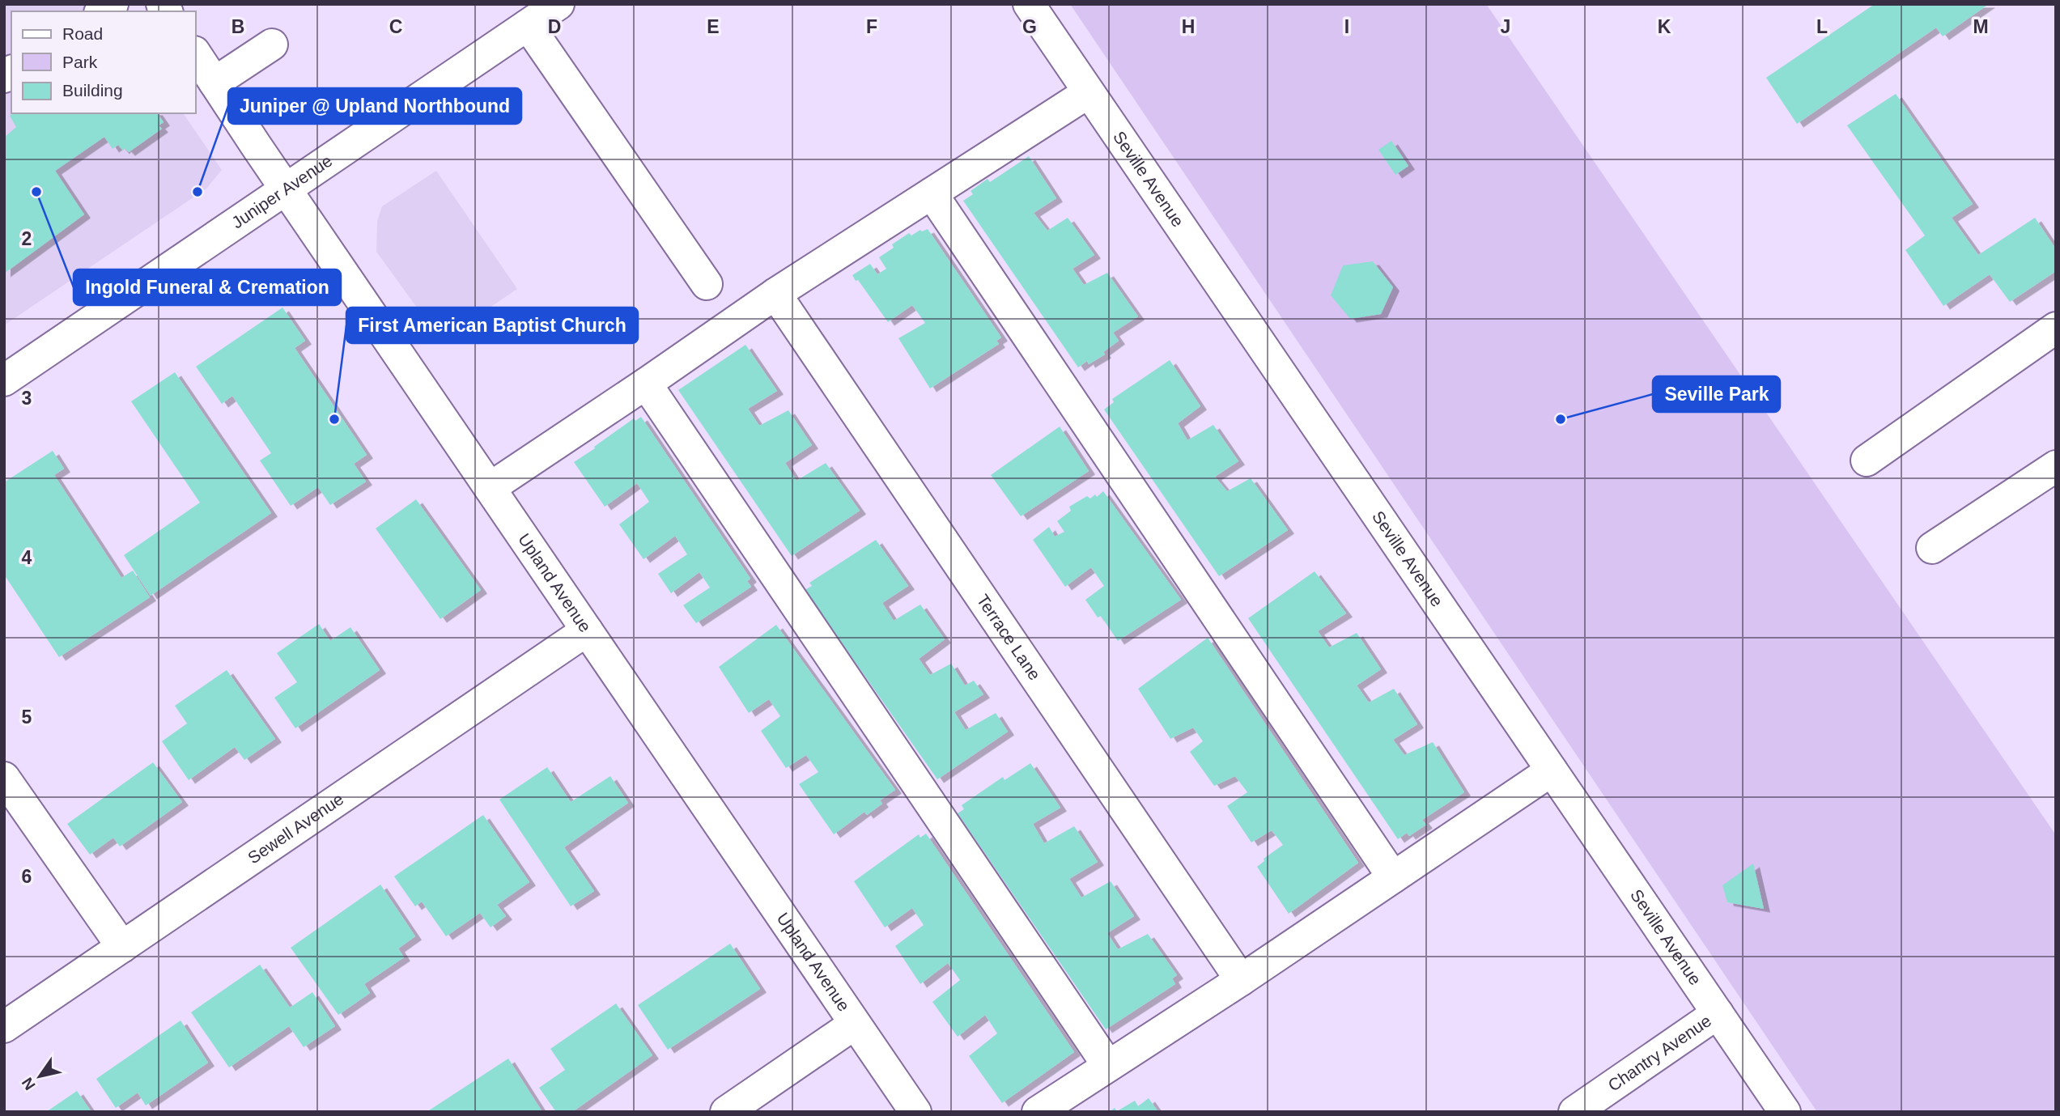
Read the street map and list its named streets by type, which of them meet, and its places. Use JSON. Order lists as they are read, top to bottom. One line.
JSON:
{"streets":{"street":["Seville Avenue","Juniper Avenue","Upland Avenue","Terrace Lane","Sewell Avenue","Chantry Avenue"]},"crossings":[["Seville Avenue","Chantry Avenue"],["Juniper Avenue","Upland Avenue"],["Upland Avenue","Sewell Avenue"]],"places":["Ingold Funeral & Cremation","Juniper @ Upland Northbound","First American Baptist Church","Seville Park"],"legend":["Road","Park","Building"],"north":"bottom left","grid":{"columns":["B","C","D","E","F","G","H","I","J","K","L","M"],"rows":["2","3","4","5","6"]}}
